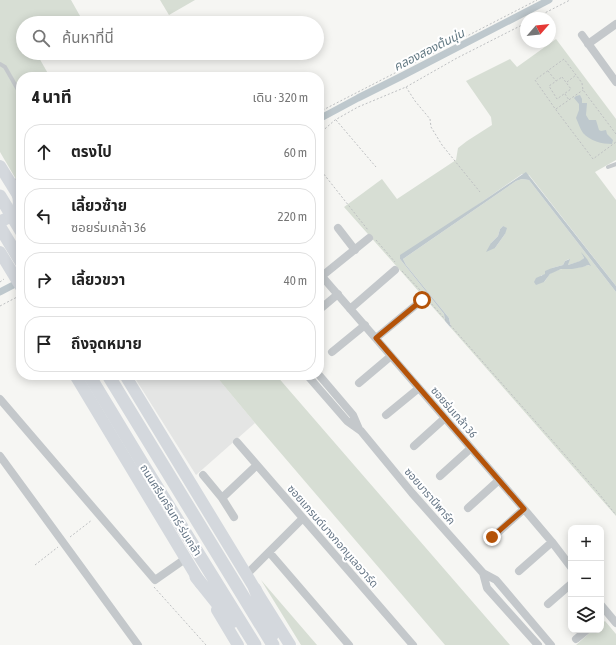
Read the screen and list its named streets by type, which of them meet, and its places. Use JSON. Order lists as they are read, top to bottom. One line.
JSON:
{"streets":{"main road":["ถนนศรีนครินทร์-ร่มเกล้า"],"street":["ซอยร่มเกล้า 36","ซอยบารานีพาร์ค","ซอยแกรนด์บางกอกบูเลอวาร์ด"]},"water":["คลองสองต้นนุ่น"],"north":"top right","page":{"search":"ค้นหาที่นี่","heading":["4 นาที","เดิน · 320 m"],"list":[["ตรงไป","60 m"],["เลี้ยวซ้าย","ซอยร่มเกล้า 36","220 m"],["เลี้ยวขวา","40 m"],"ถึงจุดหมาย"],"map_buttons":["+","−"]}}
